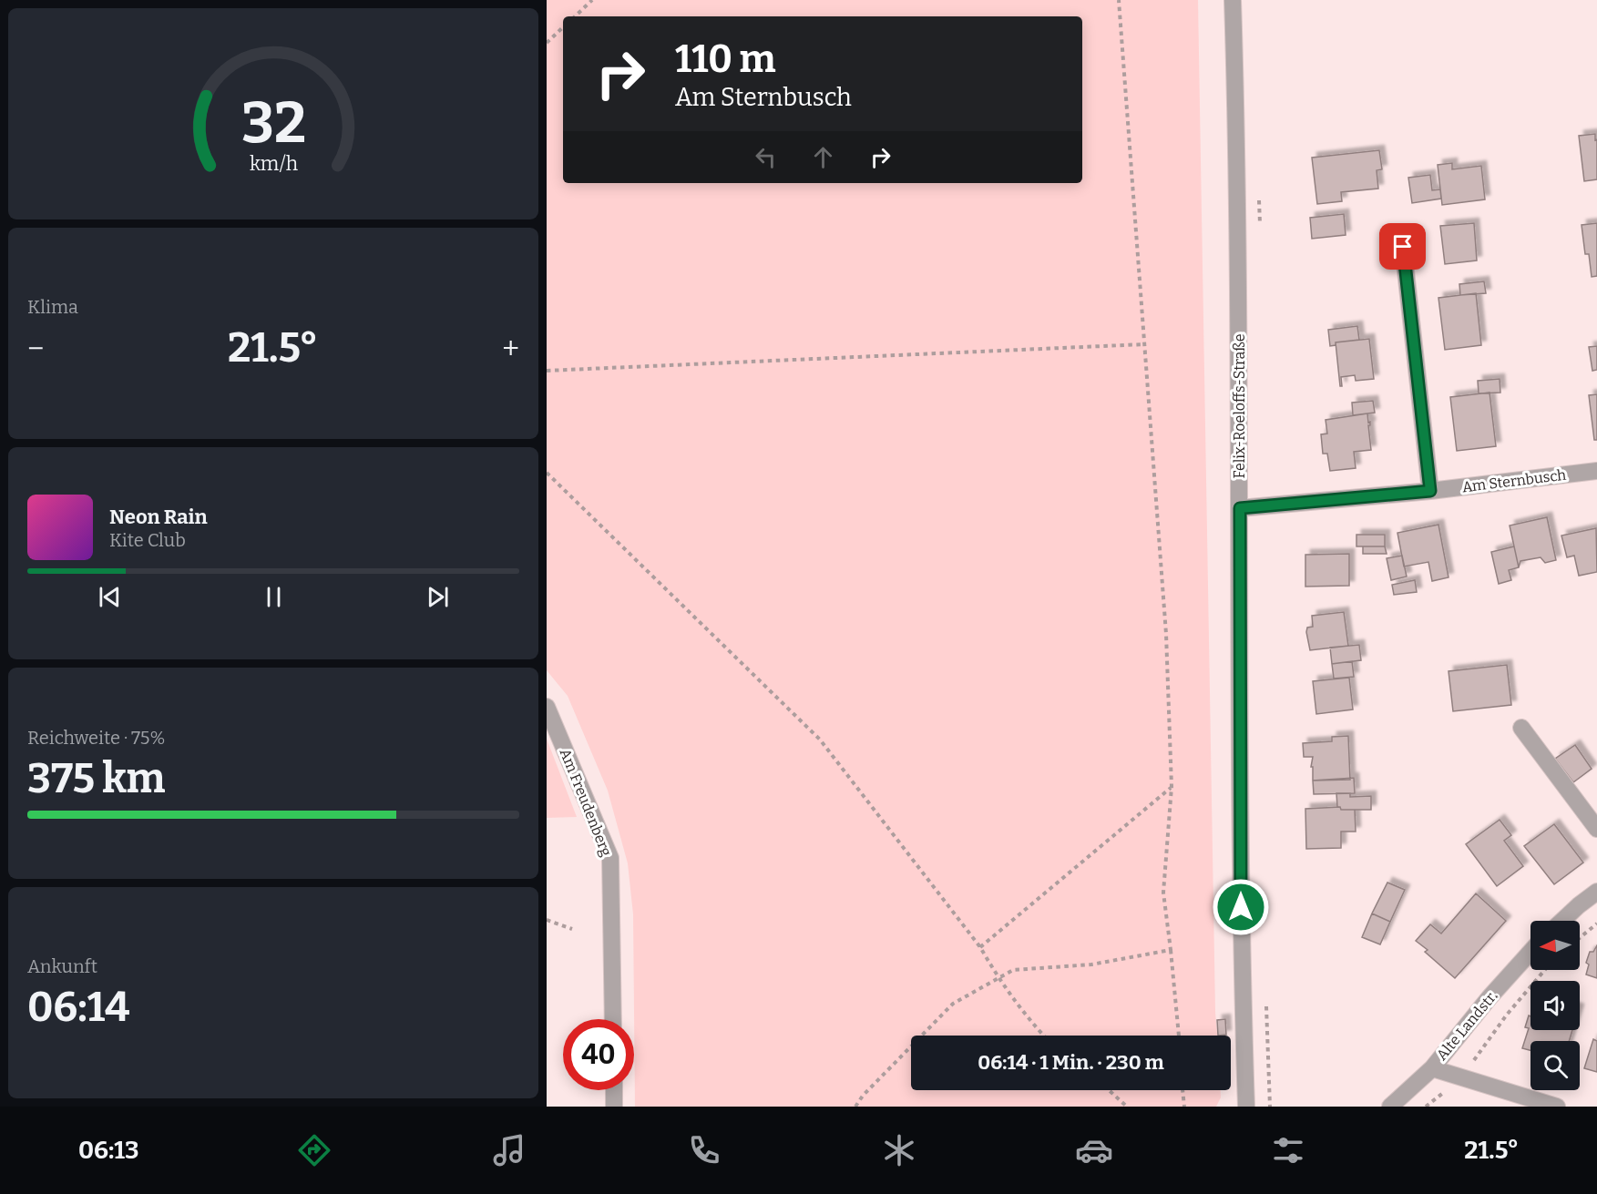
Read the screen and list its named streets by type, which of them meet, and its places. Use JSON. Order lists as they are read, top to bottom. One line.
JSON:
{"streets":{"street":["Felix-Roeloffs-Straße","Am Sternbusch","Am Freudenberg","Alte Landstr."]},"crossings":[["Felix-Roeloffs-Straße","Am Sternbusch"]],"north":"left","page":{"turn":["110 m","Am Sternbusch"],"tile":["Klima",["Reichweite · 75%","375 km"],["Ankunft","06:14"]],"heat":["−","21.5°","+"],"song":["Neon Rain","Kite Club"],"limit":"40","trip":"06:14 · 1 Min. · 230 m","tabs":["06:13","21.5°"],"gauge":["32","km/h"]}}
